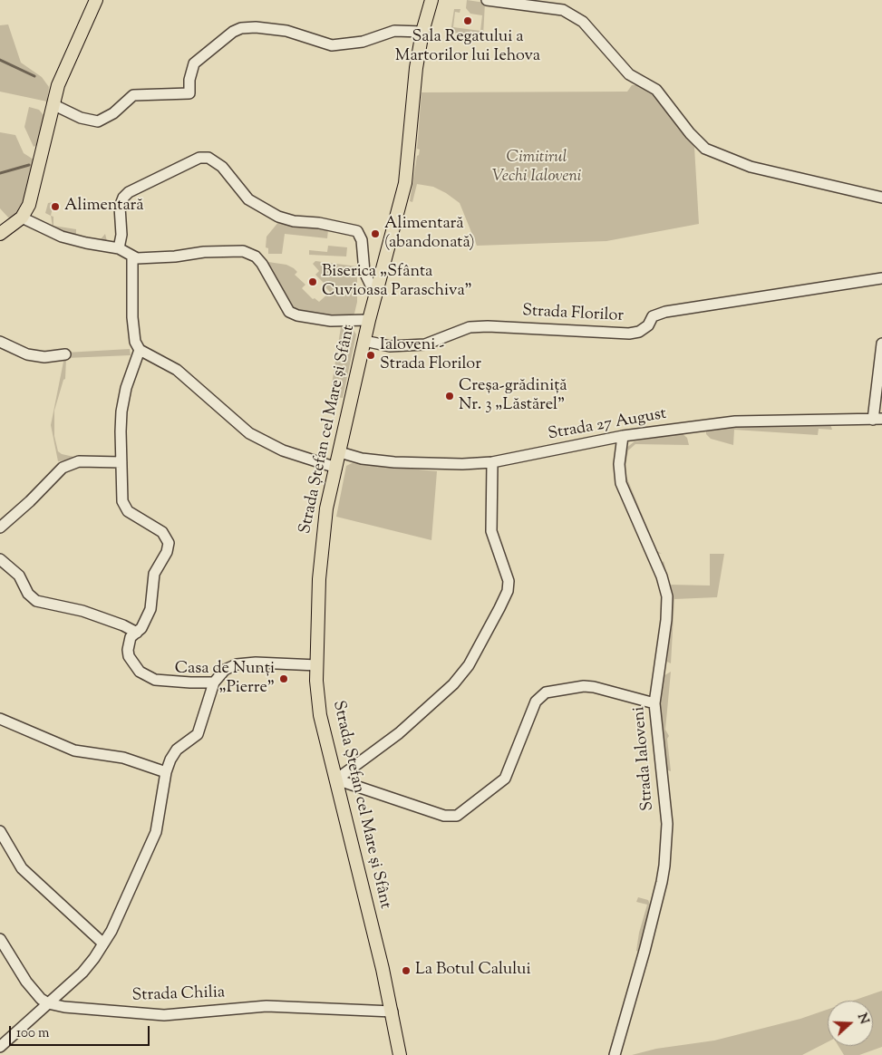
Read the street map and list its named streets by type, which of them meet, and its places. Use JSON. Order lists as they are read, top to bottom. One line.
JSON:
{"streets":{"main road":["Strada Ștefan cel Mare și Sfânt"],"street":["Strada Florilor","Strada 27 August","Strada Ialoveni","Strada Chilia"]},"crossings":[["Strada Florilor","Strada Ștefan cel Mare și Sfânt"],["Strada 27 August","Strada Ștefan cel Mare și Sfânt"],["Strada 27 August","Strada Ialoveni"],["Strada Ștefan cel Mare și Sfânt","Strada Chilia"]],"parks":["Cimitirul Vechi Ialoveni"],"places":["Sala Regatului a Martorilor lui Iehova","Alimentară","Alimentară (abandonată)","Biserica „Sfânta Cuvioasa Paraschiva”","Ialoveni - Strada Florilor","Creșa-grădiniță Nr. 3 „Lăstărel”","Casa de Nunți „Pierre”","La Botul Calului"],"scale_bar":"100 m","north":"right"}
